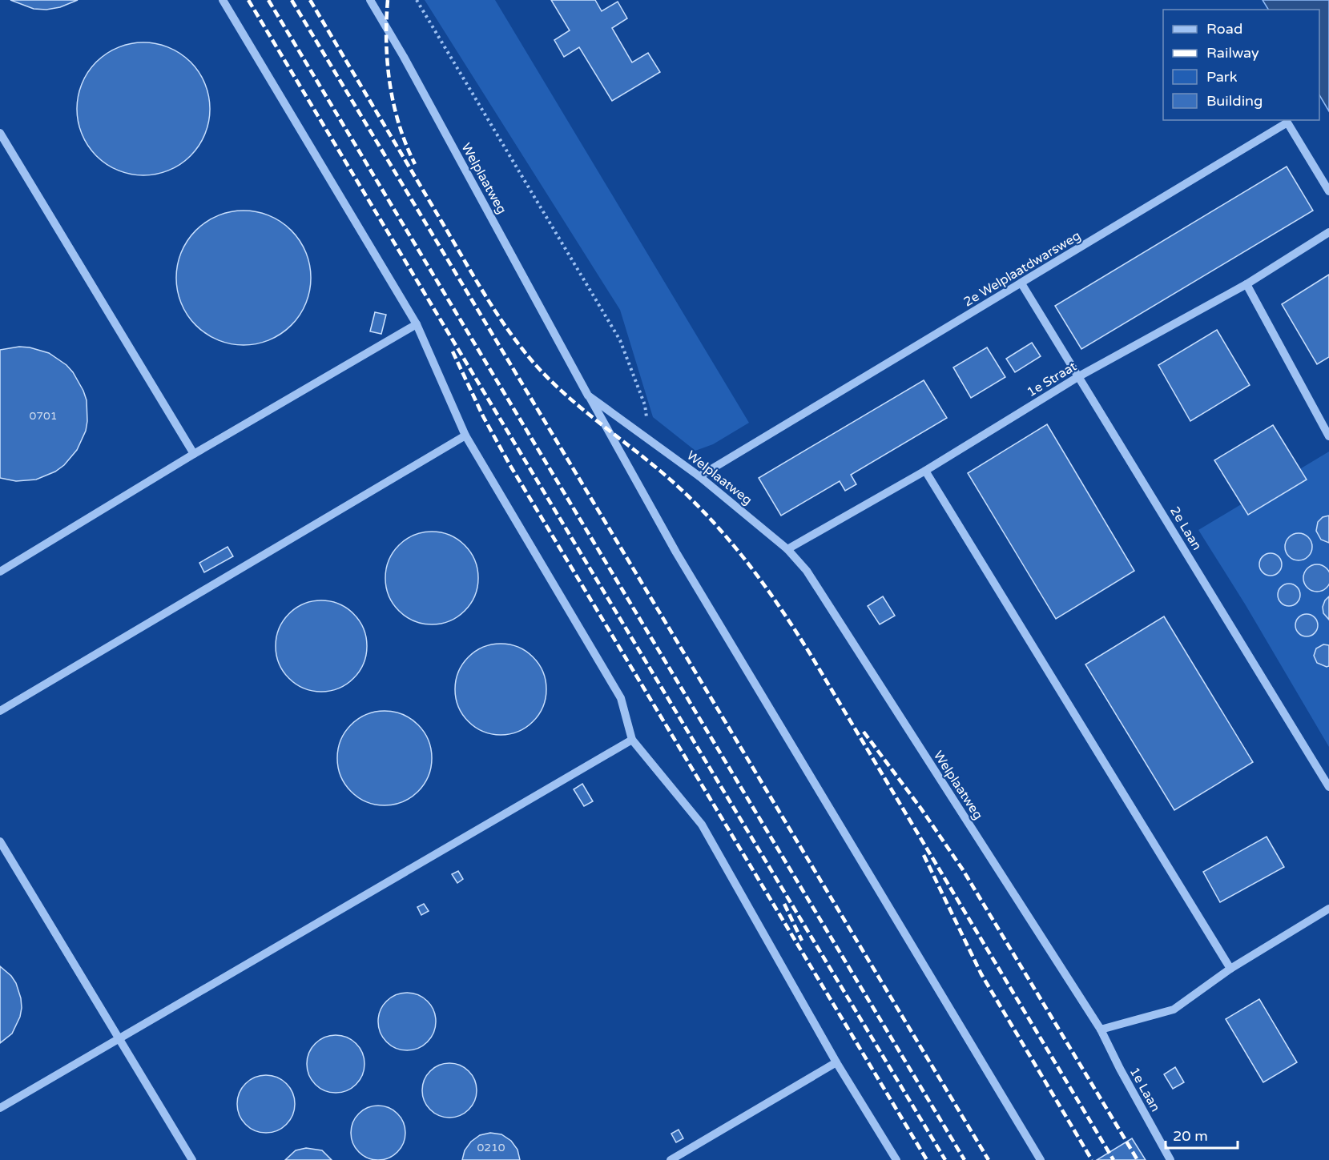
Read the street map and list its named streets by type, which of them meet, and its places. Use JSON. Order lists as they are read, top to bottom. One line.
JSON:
{"streets":{"lane":["Welplaatweg","2e Welplaatdwarsweg","1e Straat","2e Laan","1e Laan"]},"crossings":[["Welplaatweg","2e Welplaatdwarsweg"],["Welplaatweg","1e Straat"],["Welplaatweg","1e Laan"],["2e Welplaatdwarsweg","2e Laan"],["1e Straat","2e Laan"]],"house_numbers":["0701","0210"],"legend":["Road","Railway","Park","Building"],"scale_bar":"20 m"}
